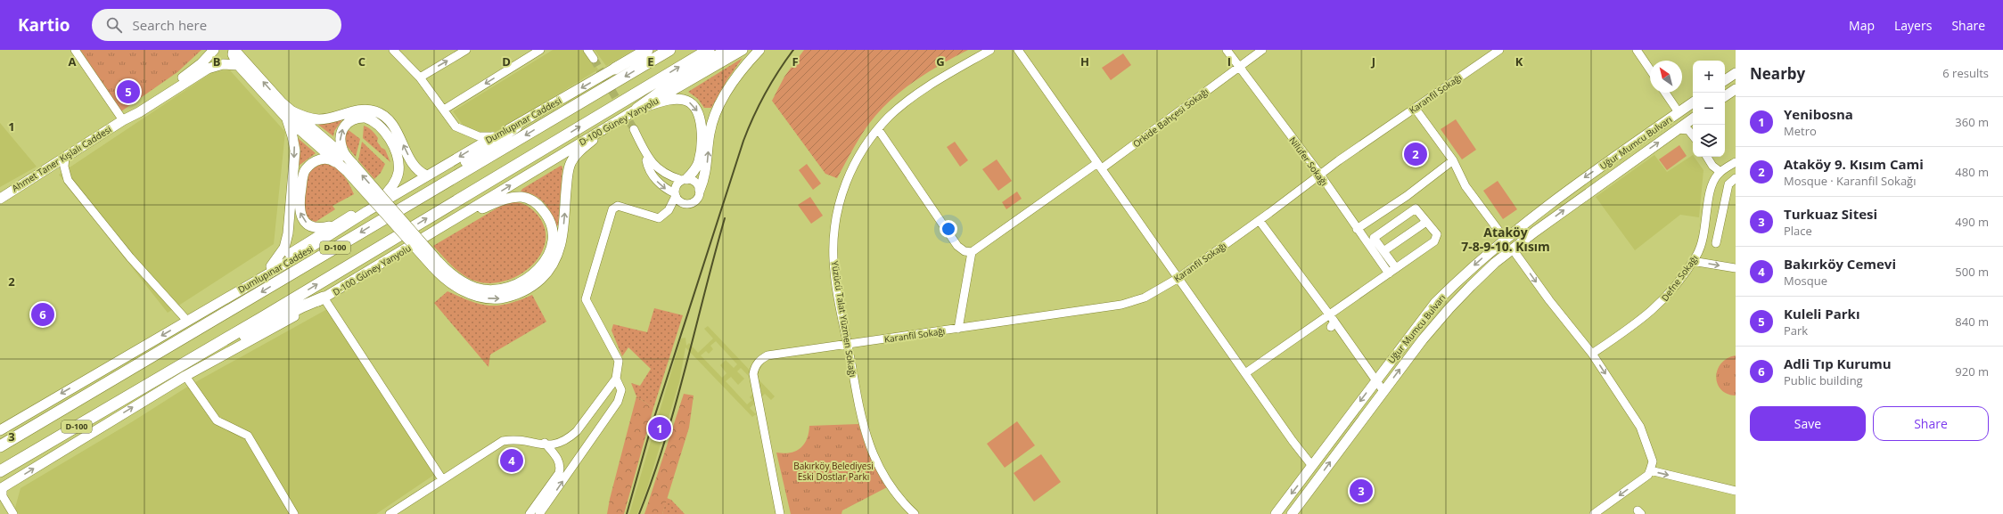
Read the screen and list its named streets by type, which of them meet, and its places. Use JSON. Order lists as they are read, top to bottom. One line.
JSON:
{"streets":{"highway":["D-100"],"main road":["Dumlupınar Caddesi","D-100 Güney Yanyolu","Uğur Mumcu Bulvarı","Ahmet Taner Kışlalı Caddesi"],"street":["Karanfil Sokağı","Orkide Bahçesi Sokağı","Nilüfer Sokağı","Defne Sokağı","Yüzücü Talat Yüzmen Sokağı"]},"crossings":[["Karanfil Sokağı","Nilüfer Sokağı"],["Karanfil Sokağı","Yüzücü Talat Yüzmen Sokağı"],["Orkide Bahçesi Sokağı","Nilüfer Sokağı"]],"one_way":["Dumlupınar Caddesi","D-100 Güney Yanyolu"],"districts":["Ataköy 7-8-9-10. Kısım"],"parks":["Bakırköy Belediyesi Eski Dostlar Parkı"],"north":"top left","page":{"header":"Kartio","search":"Search here","nav":["Map","Layers","Share"],"heading":["Nearby","6 results"],"map_buttons":["+","−"],"pins":["5","2","6","1","4","3"],"list":[{"mark":"1","name":"Yenibosna","note":"Metro","value":"360 m"},{"mark":"2","name":"Ataköy 9. Kısım Cami","note":"Mosque · Karanfil Sokağı","value":"480 m"},{"mark":"3","name":"Turkuaz Sitesi","note":"Place","value":"490 m"},{"mark":"4","name":"Bakırköy Cemevi","note":"Mosque","value":"500 m"},{"mark":"5","name":"Kuleli Parkı","note":"Park","value":"840 m"},{"mark":"6","name":"Adli Tıp Kurumu","note":"Public building","value":"920 m"}],"buttons":["Save","Share"]},"grid":{"columns":["A","B","C","D","E","F","G","H","I","J","K"],"rows":["1","2","3"]}}
